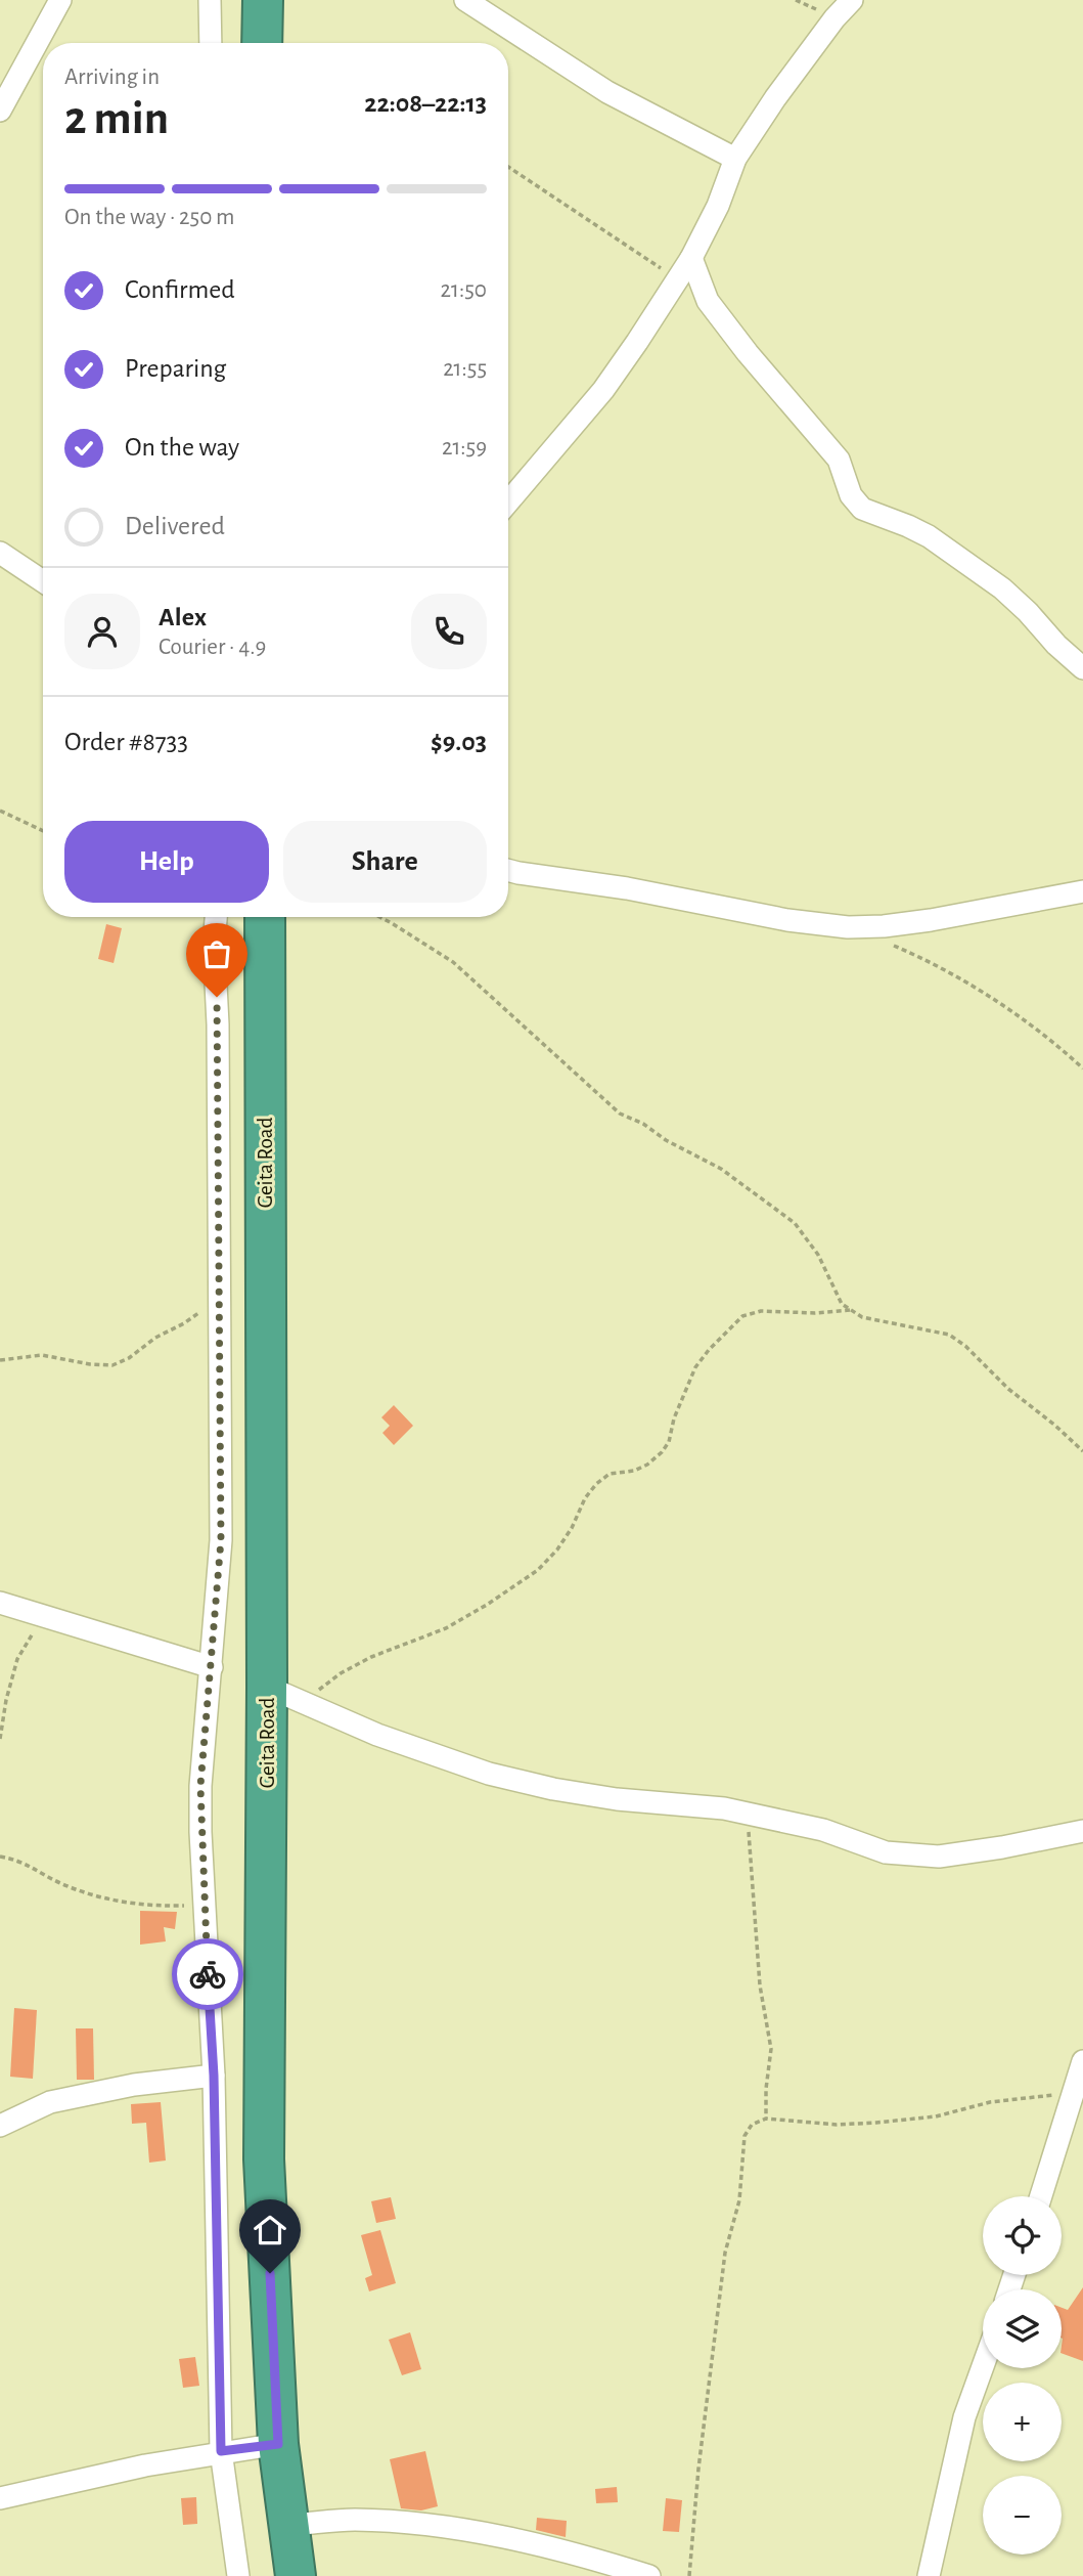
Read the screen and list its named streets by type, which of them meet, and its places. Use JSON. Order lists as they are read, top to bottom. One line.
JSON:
{"streets":{"highway":["Geita Road"]},"page":{"heading":["2 min","Arriving in","22:08–22:13"],"panel":["Alex","Courier · 4.9","Order #8733","$9.03"],"bar":"On the way · 250 m","list":[["Confirmed","21:50"],["Preparing","21:55"],["On the way","21:59"],"Delivered"],"buttons":["Help","Share"],"map_buttons":["+","−"]}}
